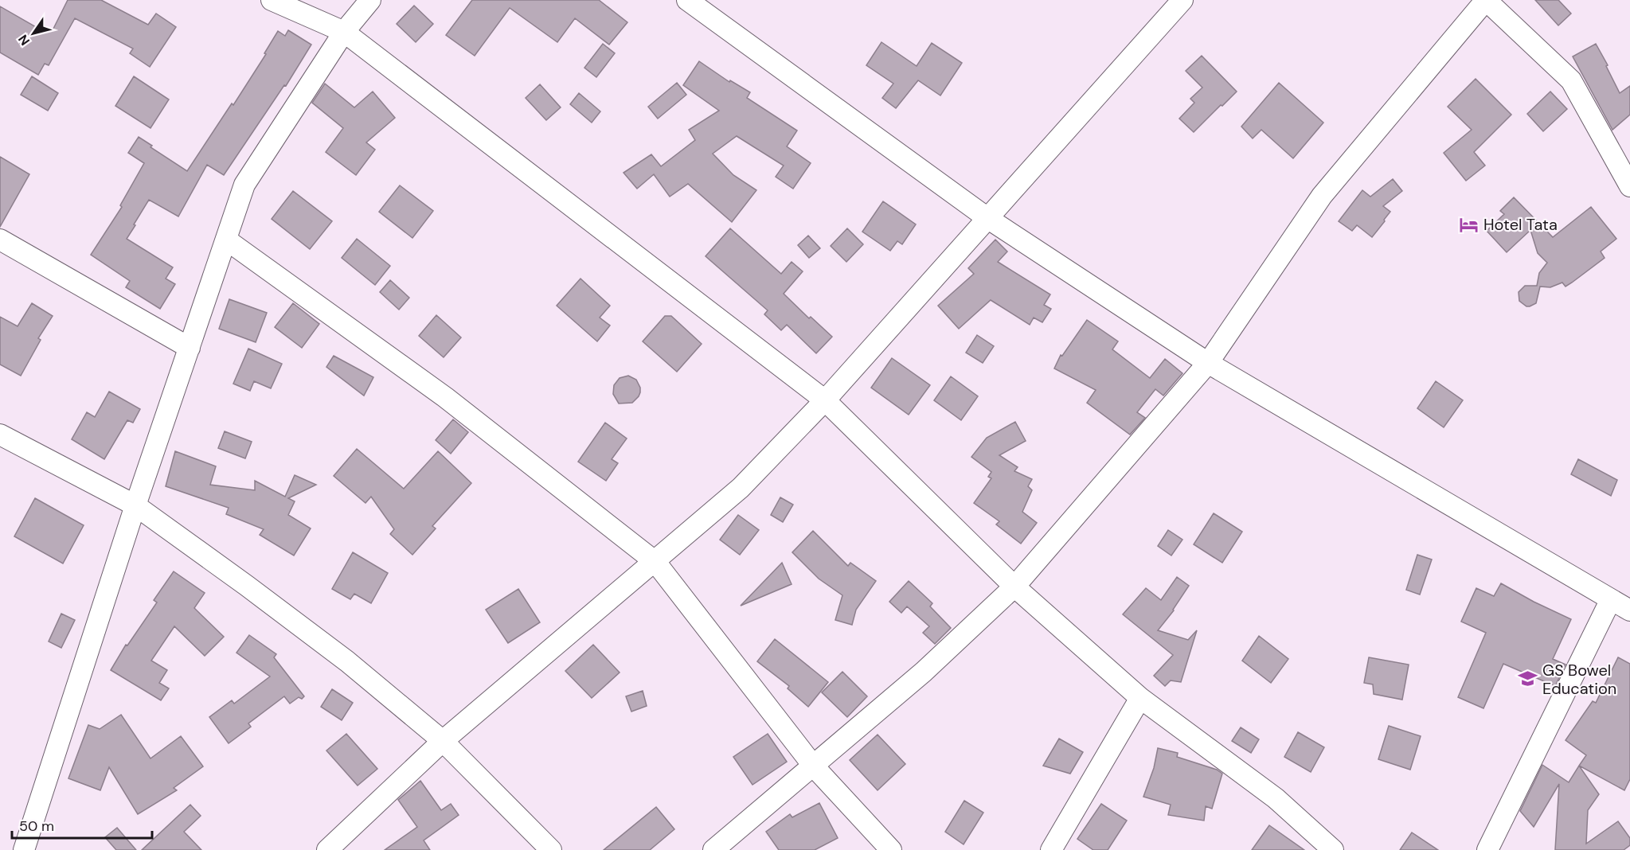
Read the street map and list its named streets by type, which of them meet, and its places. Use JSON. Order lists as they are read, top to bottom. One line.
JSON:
{"places":{"hotel":["Hotel Tata"],"school or university":["GS Bowel Education"]},"scale_bar":"50 m","north":"bottom left"}
